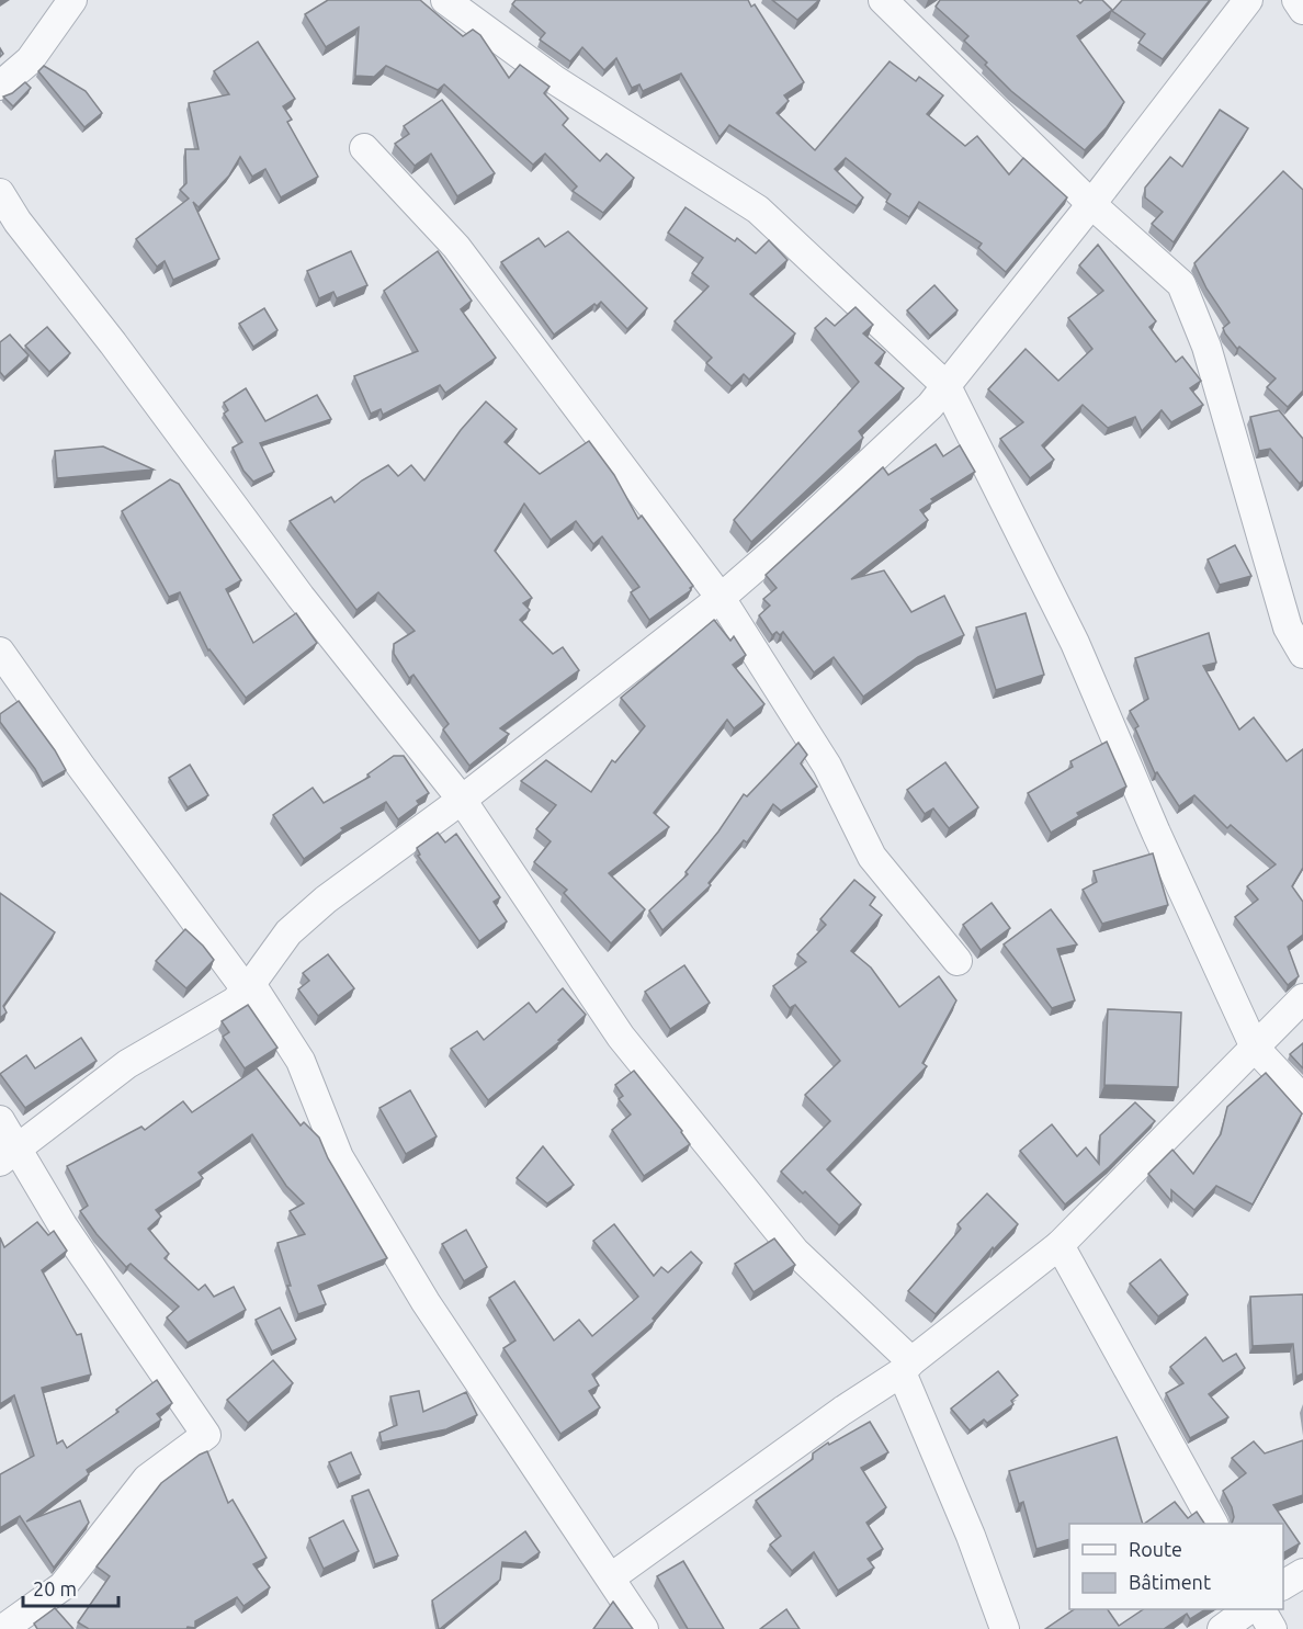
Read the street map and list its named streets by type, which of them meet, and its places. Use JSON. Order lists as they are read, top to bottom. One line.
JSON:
{"legend":["Route","Bâtiment"],"scale_bar":"20 m"}
